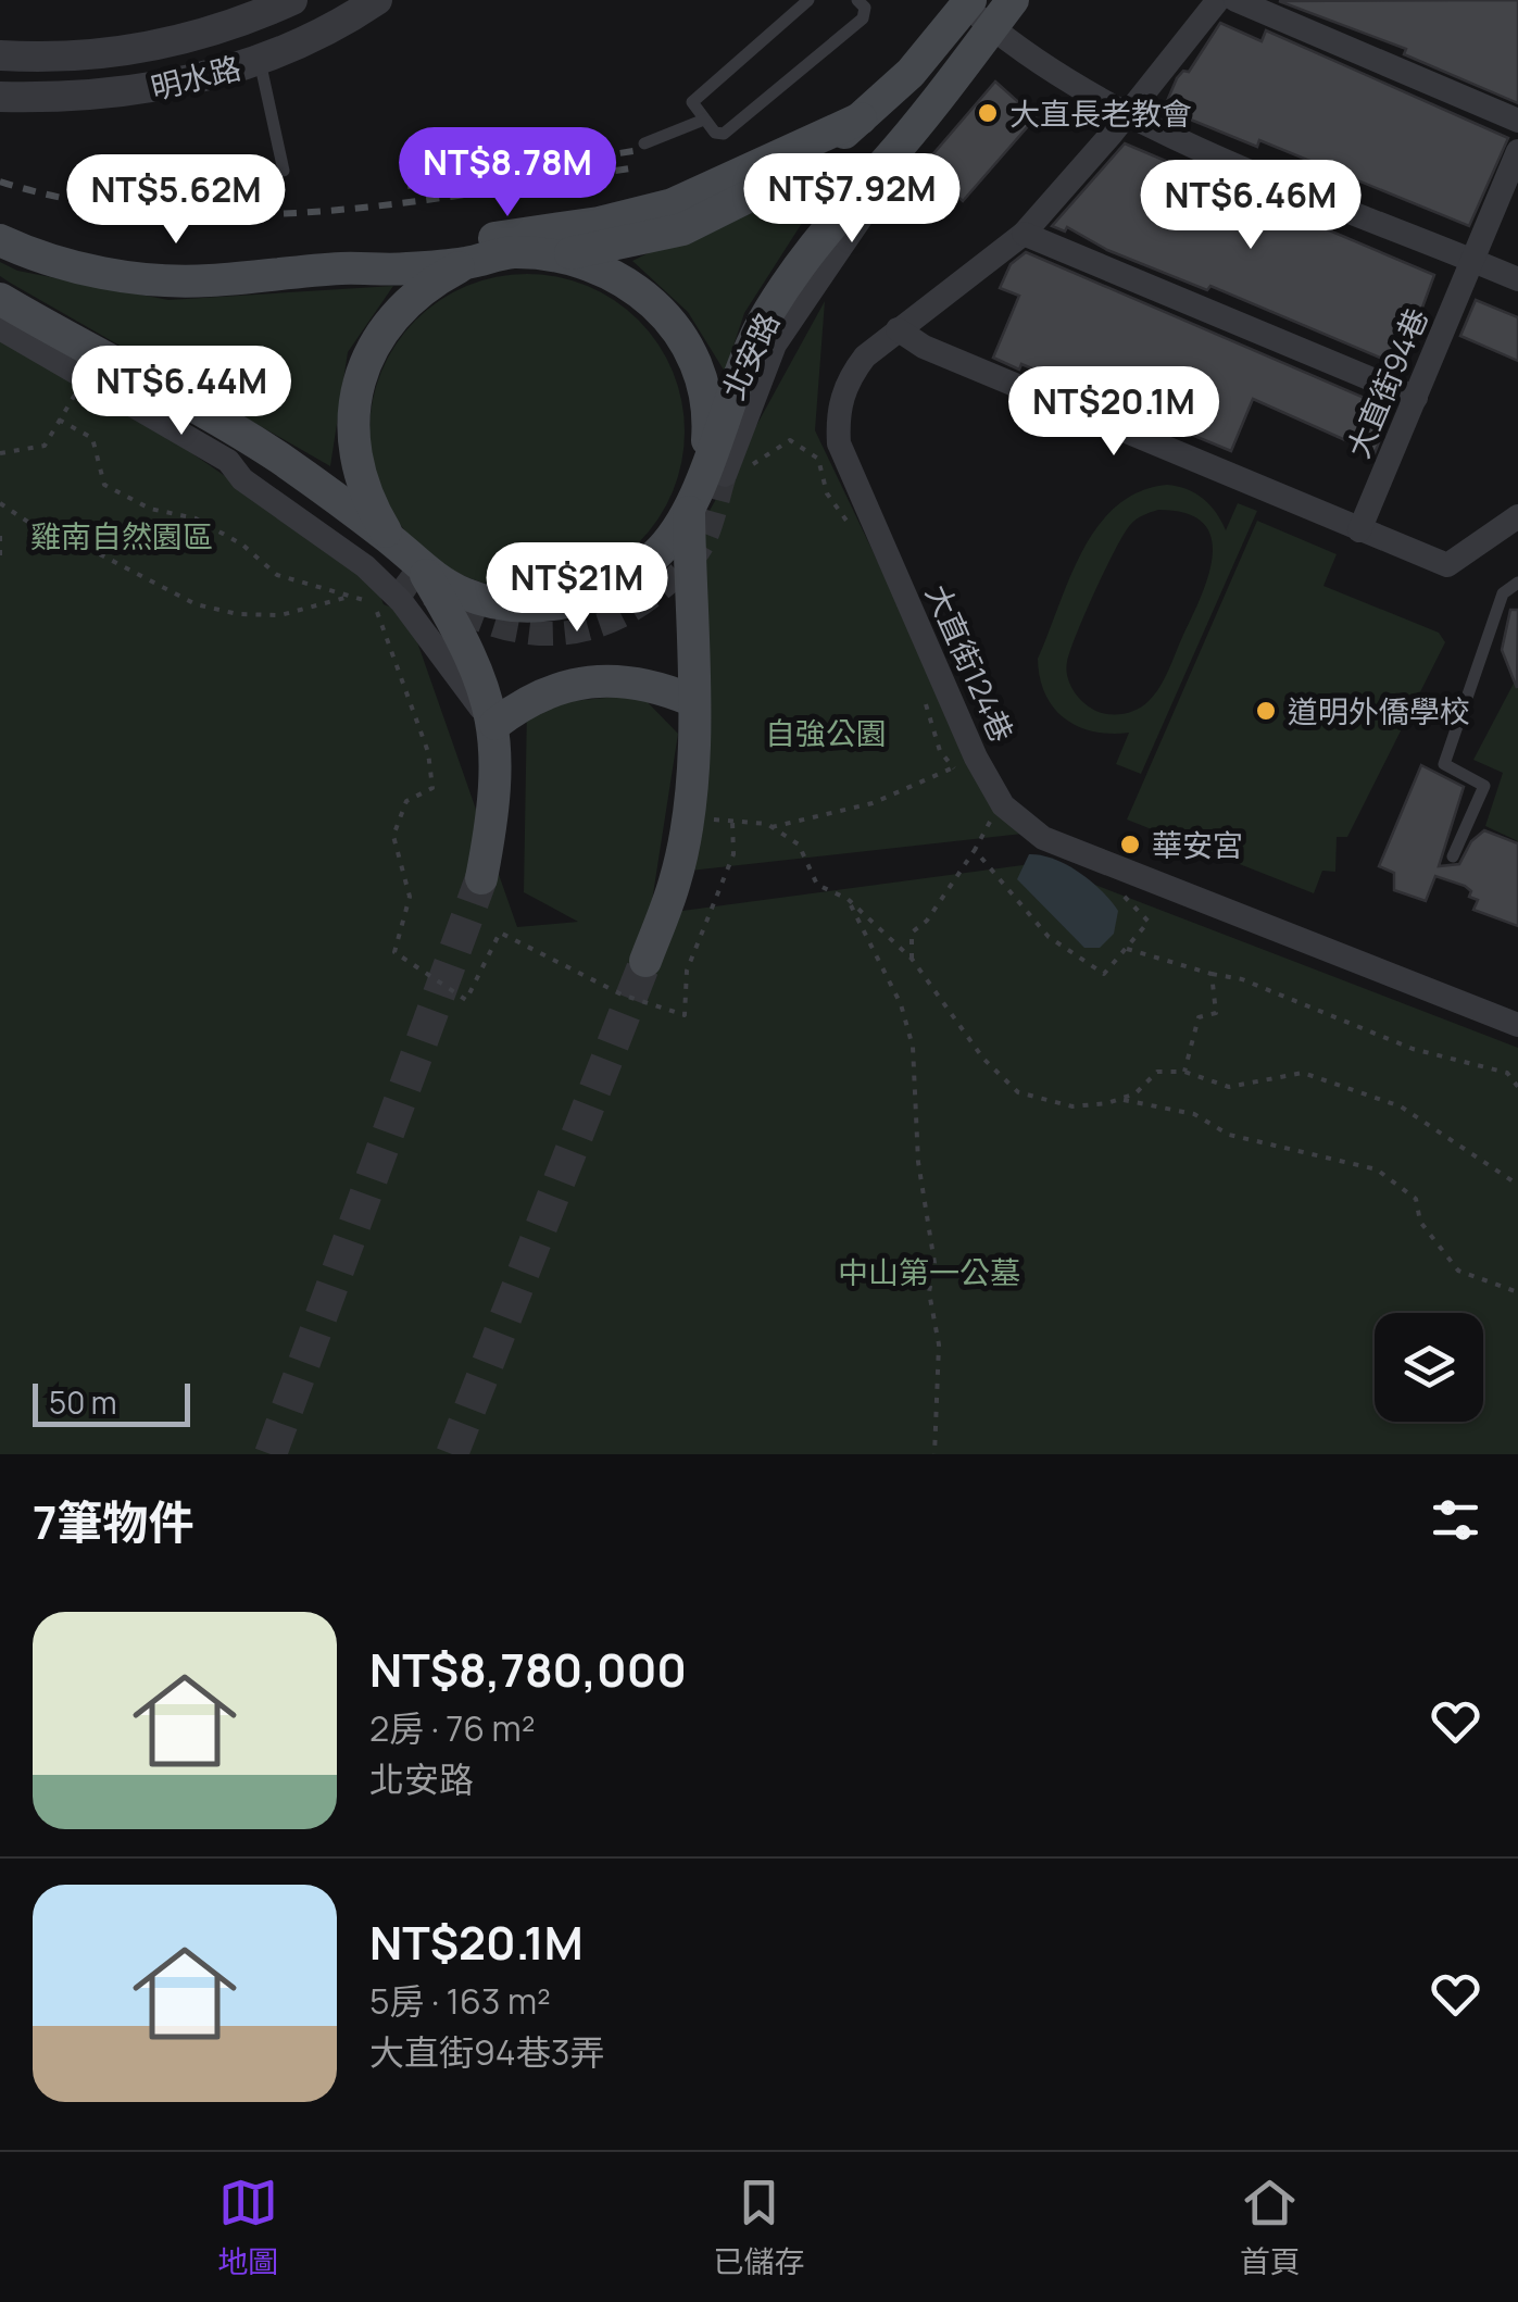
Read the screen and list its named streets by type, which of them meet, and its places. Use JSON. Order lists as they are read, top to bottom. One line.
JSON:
{"streets":{"main road":["北安路"],"street":["明水路","大直街94巷","大直街124巷"]},"parks":["雞南自然園區","自強公園","中山第一公墓"],"places":["大直長老教會","道明外僑學校","華安宮"],"scale_bar":"50 m","page":{"price":["NT$8.78M","NT$7.92M","NT$5.62M","NT$6.46M","NT$6.44M","NT$20.1M","NT$21M"],"scale":"50 m","heading":"7筆物件","list":[{"name":"NT$8,780,000","note":"2房 · 76 m² · 北安路"},{"name":"NT$20.1M","note":"5房 · 163 m² · 大直街94巷3弄"}],"tabs":["地圖","已儲存","首頁"]}}
